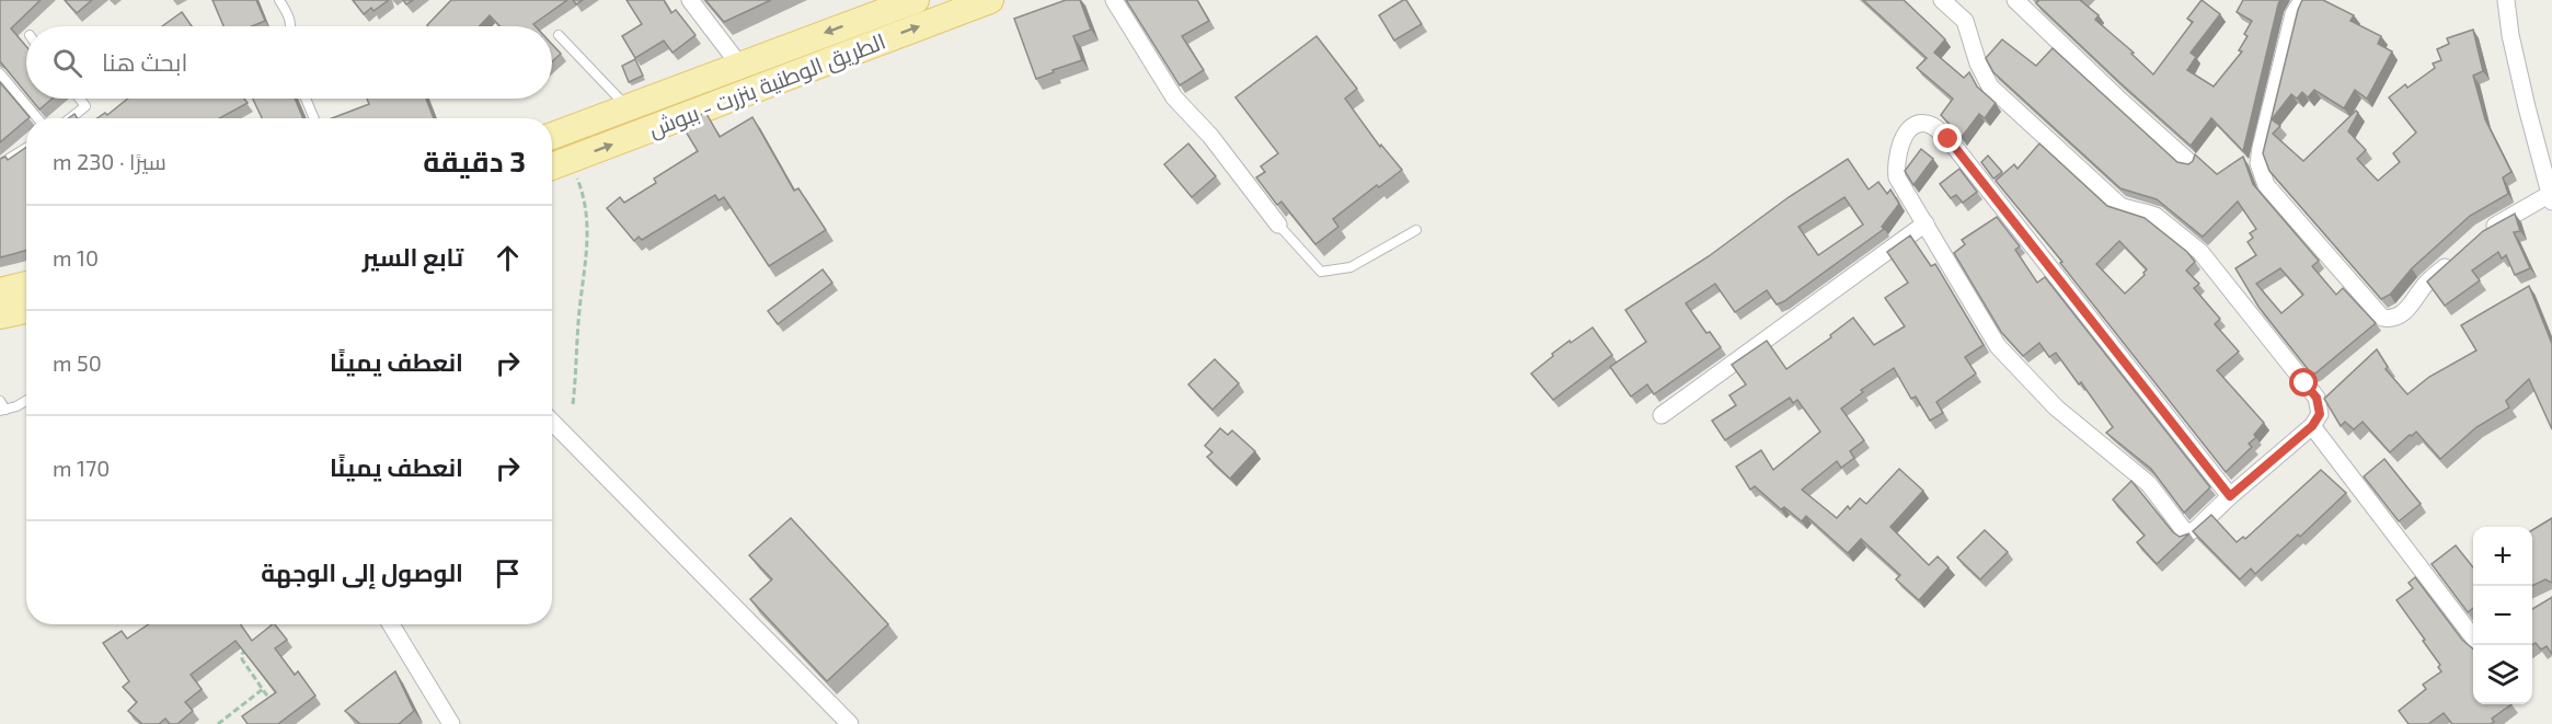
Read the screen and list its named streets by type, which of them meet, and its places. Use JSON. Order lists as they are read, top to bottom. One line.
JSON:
{"streets":{"main road":["الطريق الوطنية بنزرت - ببوش"]},"page":{"search":"ابحث هنا","heading":["3 دقيقة","سيرًا · 230 m"],"list":[["تابع السير","10 m"],["انعطف يمينًا","50 m"],["انعطف يمينًا","170 m"],"الوصول إلى الوجهة"],"map_buttons":["+","−"]}}
